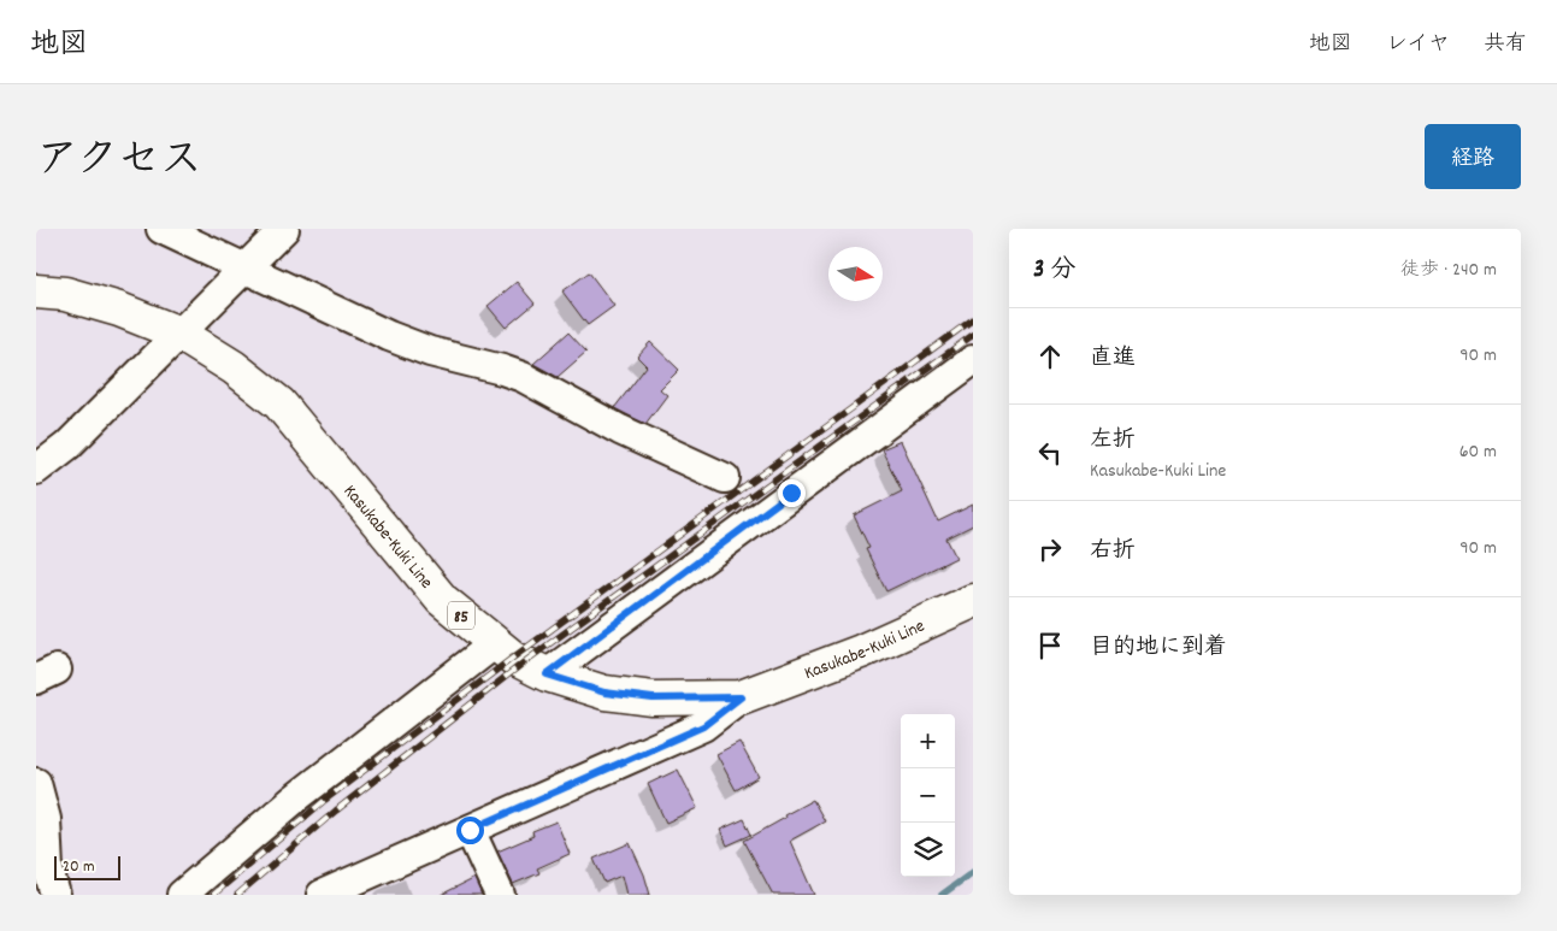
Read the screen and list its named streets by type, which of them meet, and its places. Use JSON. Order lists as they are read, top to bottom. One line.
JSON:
{"streets":{"main road":["Kasukabe-Kuki Line","85"]},"scale_bar":"20 m","north":"right","page":{"header":"地図","nav":["地図","レイヤ","共有"],"title":"アクセス","buttons":"経路","heading":["3 分","徒歩 · 240 m"],"list":[["直進","90 m"],["左折","Kasukabe-Kuki Line","60 m"],["右折","90 m"],"目的地に到着"],"map_buttons":["+","−"],"scale":"20 m"}}
